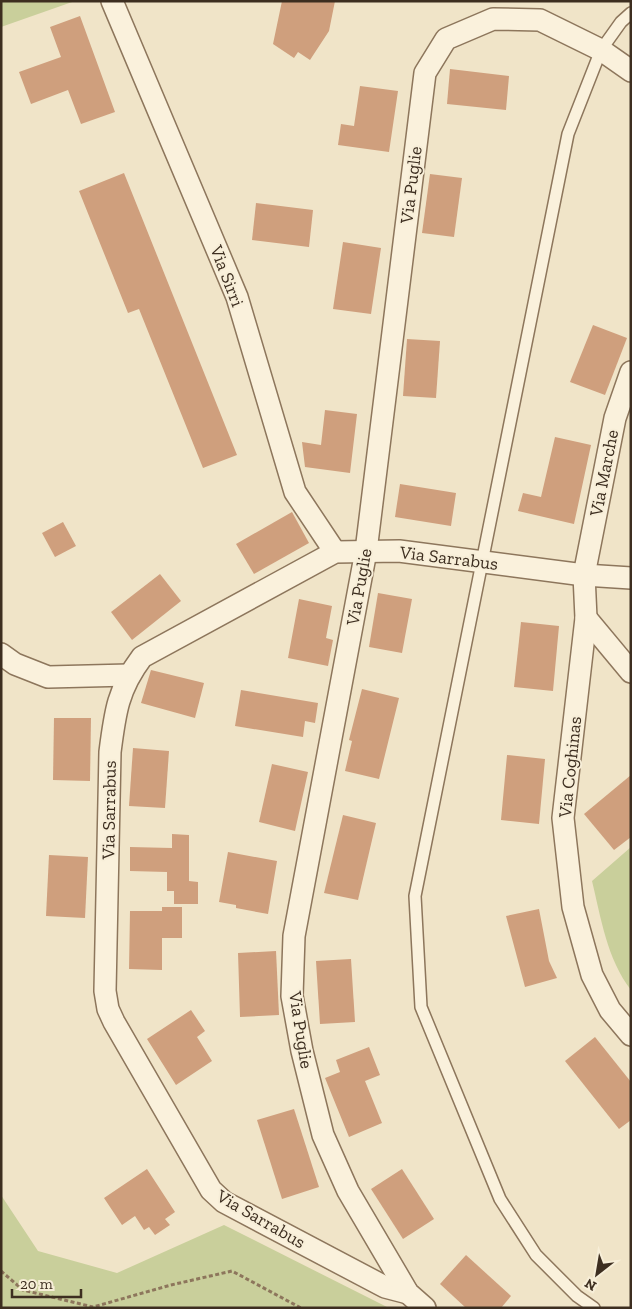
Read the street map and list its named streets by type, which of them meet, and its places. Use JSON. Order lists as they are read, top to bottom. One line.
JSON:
{"streets":{"street":["Via Puglie","Via Sirri","Via Marche","Via Sarrabus","Via Coghinas"]},"crossings":[["Via Puglie","Via Sarrabus"],["Via Sirri","Via Sarrabus"],["Via Marche","Via Sarrabus"],["Via Marche","Via Coghinas"],["Via Sarrabus","Via Coghinas"]],"scale_bar":"20 m","north":"bottom left"}
